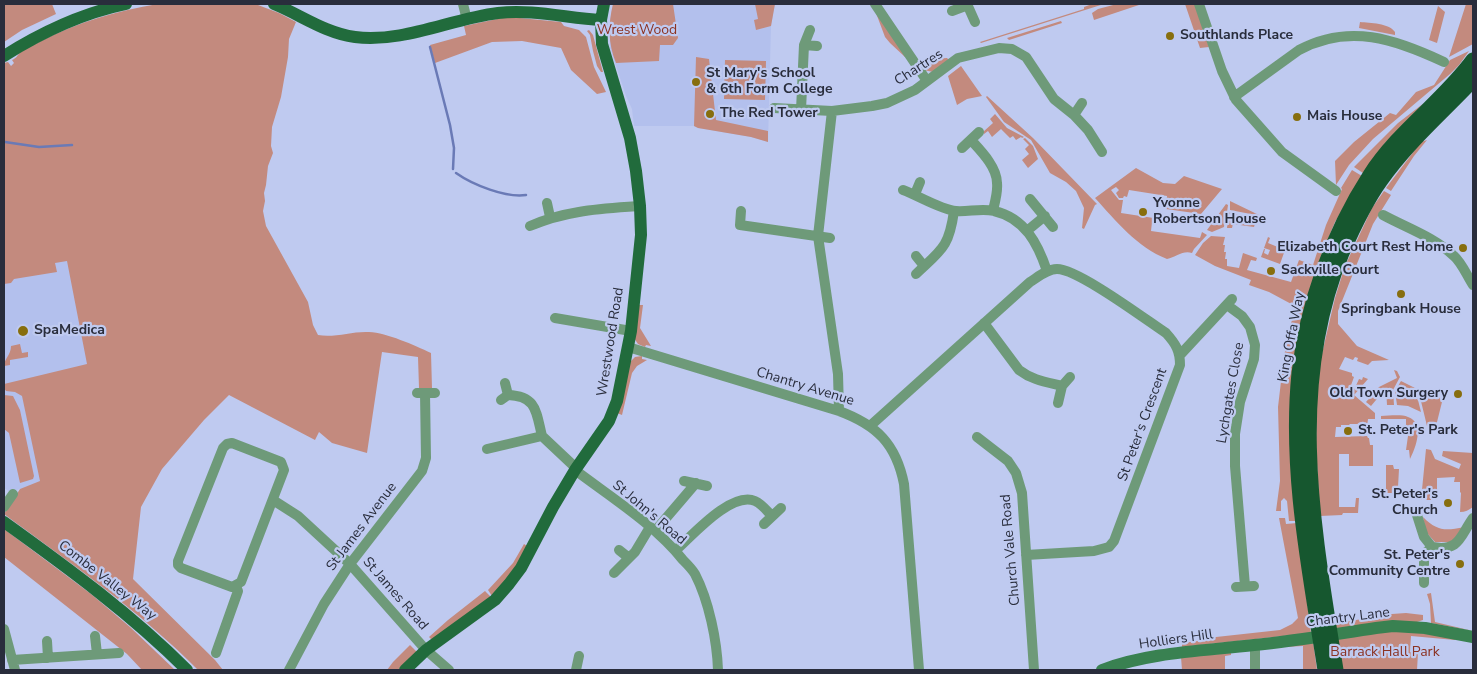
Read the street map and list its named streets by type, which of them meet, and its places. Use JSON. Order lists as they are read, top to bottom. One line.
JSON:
{"streets":{"highway":["King Offa Way"],"main road":["Wrestwood Road","Combe Valley Way","Chantry Lane","Holliers Hill"],"street":["Chartres","Chantry Avenue","Lychgates Close","St Peter's Crescent","St John's Road","St James Avenue","Church Vale Road","St James Road"]},"crossings":[["Wrestwood Road","Chantry Avenue"],["Wrestwood Road","St John's Road"],["Wrestwood Road","St James Road"],["Lychgates Close","St Peter's Crescent"],["St Peter's Crescent","Church Vale Road"],["St James Avenue","St James Road"],["Chantry Lane","Holliers Hill"]],"parks":["Wrest Wood","Barrack Hall Park"],"places":["Southlands Place","St Mary's School & 6th Form College","The Red Tower","Mais House","Yvonne Robertson House","Elizabeth Court Rest Home","Sackville Court","Springbank House","SpaMedica","Old Town Surgery","St. Peter's Park","St. Peter's Church","St. Peter's Community Centre"]}
